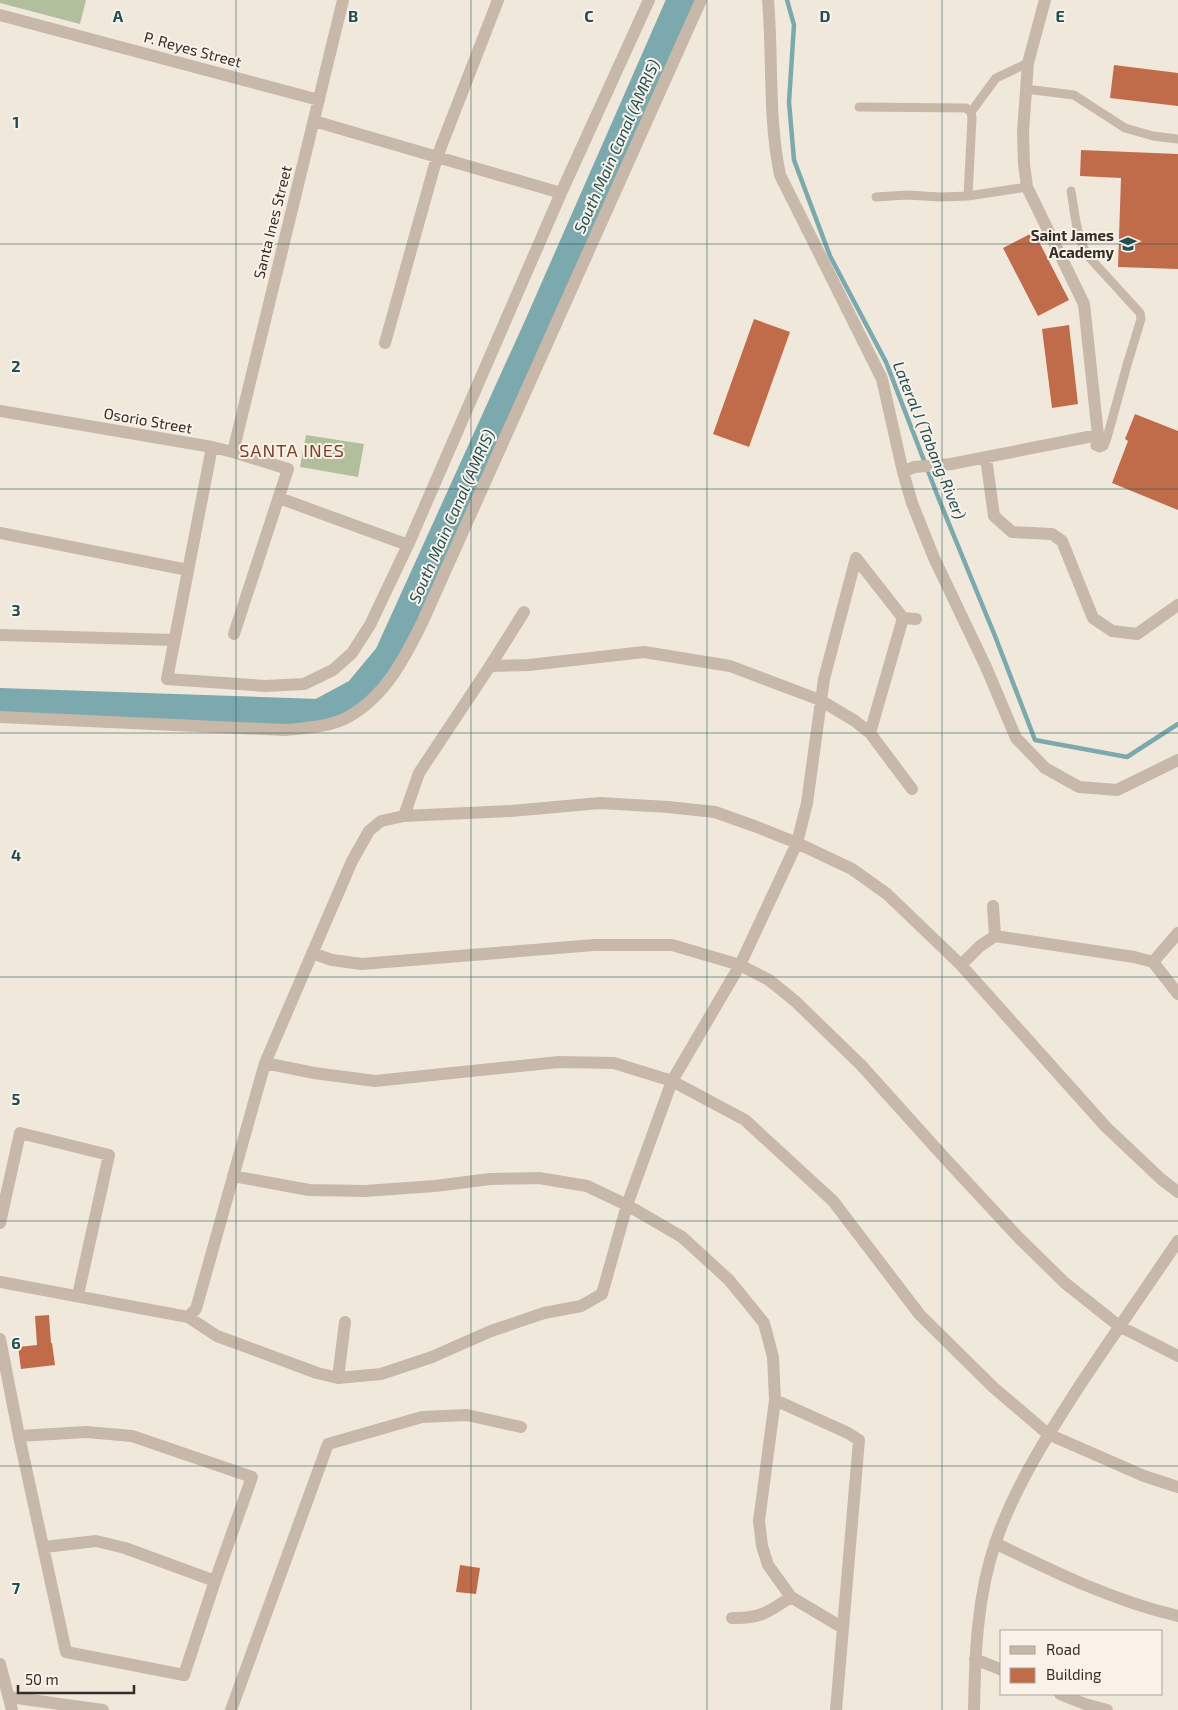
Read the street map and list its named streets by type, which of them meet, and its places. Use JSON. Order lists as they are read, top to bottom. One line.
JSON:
{"streets":{"street":["P. Reyes Street","Santa Ines Street","Osorio Street"]},"crossings":[["P. Reyes Street","Santa Ines Street"],["Santa Ines Street","Osorio Street"]],"districts":["SANTA INES"],"water":["South Main Canal (AMRIS)","Lateral J (Tabang River)"],"places":{"school or university":["Saint James Academy"]},"legend":["Road","Building"],"scale_bar":"50 m","grid":{"columns":["A","B","C","D","E"],"rows":["1","2","3","4","5","6","7"]}}
